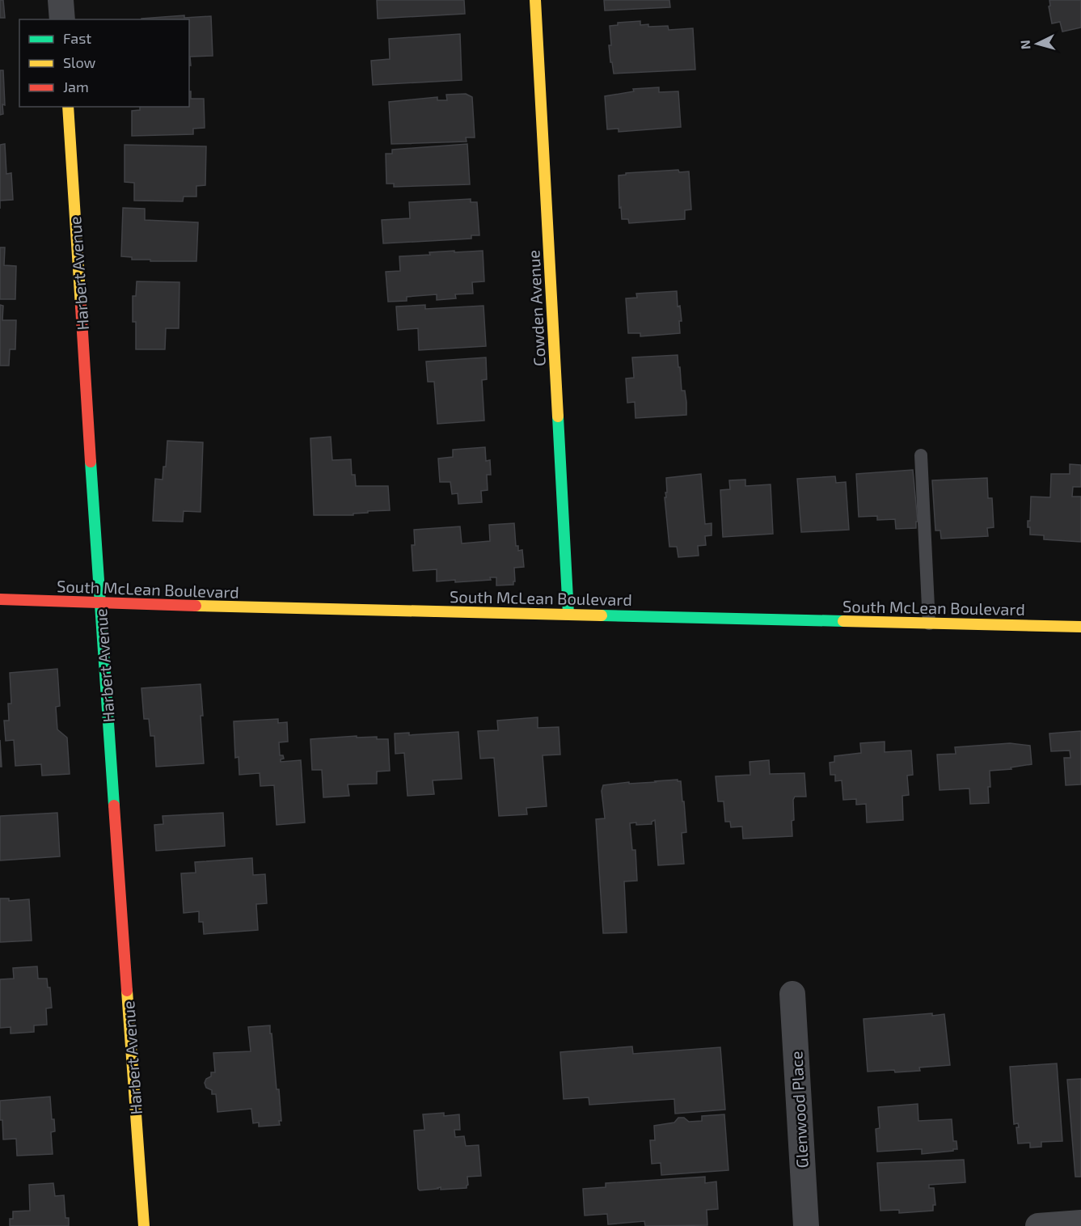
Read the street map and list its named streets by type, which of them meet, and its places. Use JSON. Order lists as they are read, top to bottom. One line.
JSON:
{"streets":{"street":["Harbert Avenue","Cowden Avenue","South McLean Boulevard","Glenwood Place"]},"crossings":[["Harbert Avenue","South McLean Boulevard"],["Cowden Avenue","South McLean Boulevard"]],"legend":["Fast","Slow","Jam"],"north":"left"}
